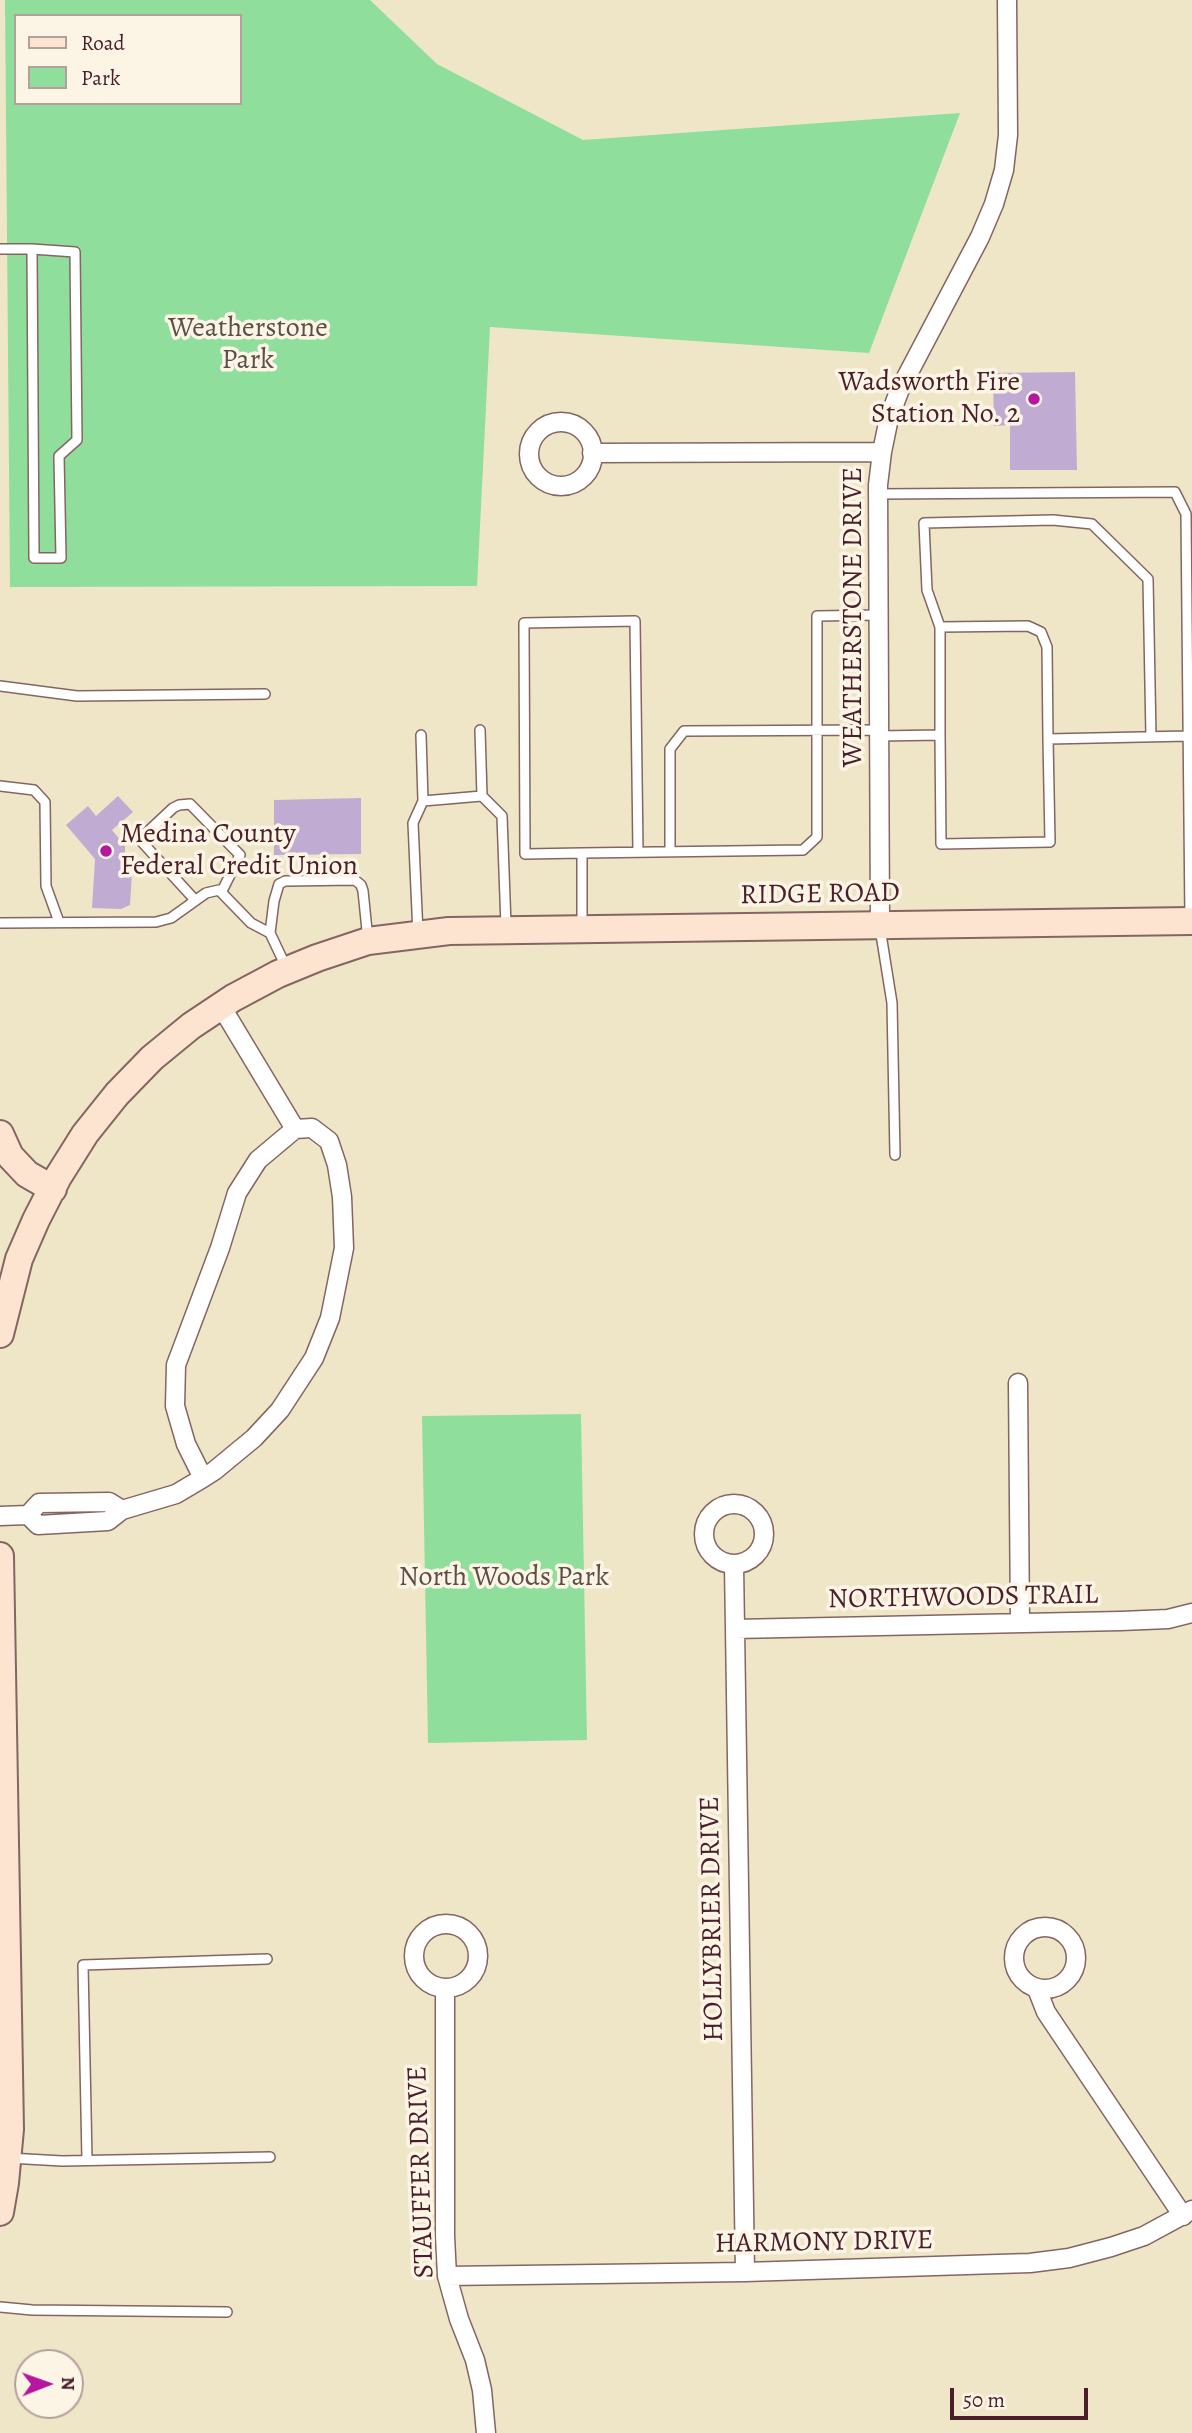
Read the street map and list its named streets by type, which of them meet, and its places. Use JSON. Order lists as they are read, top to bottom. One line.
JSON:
{"streets":{"main road":["RIDGE ROAD"],"street":["WEATHERSTONE DRIVE","NORTHWOODS TRAIL","HOLLYBRIER DRIVE","STAUFFER DRIVE","HARMONY DRIVE"]},"crossings":[["WEATHERSTONE DRIVE","RIDGE ROAD"],["NORTHWOODS TRAIL","HOLLYBRIER DRIVE"],["HOLLYBRIER DRIVE","HARMONY DRIVE"],["STAUFFER DRIVE","HARMONY DRIVE"]],"parks":["Weatherstone Park","North Woods Park"],"places":["Wadsworth Fire Station No. 2","Medina County Federal Credit Union"],"legend":["Road","Park"],"scale_bar":"50 m","north":"right"}
